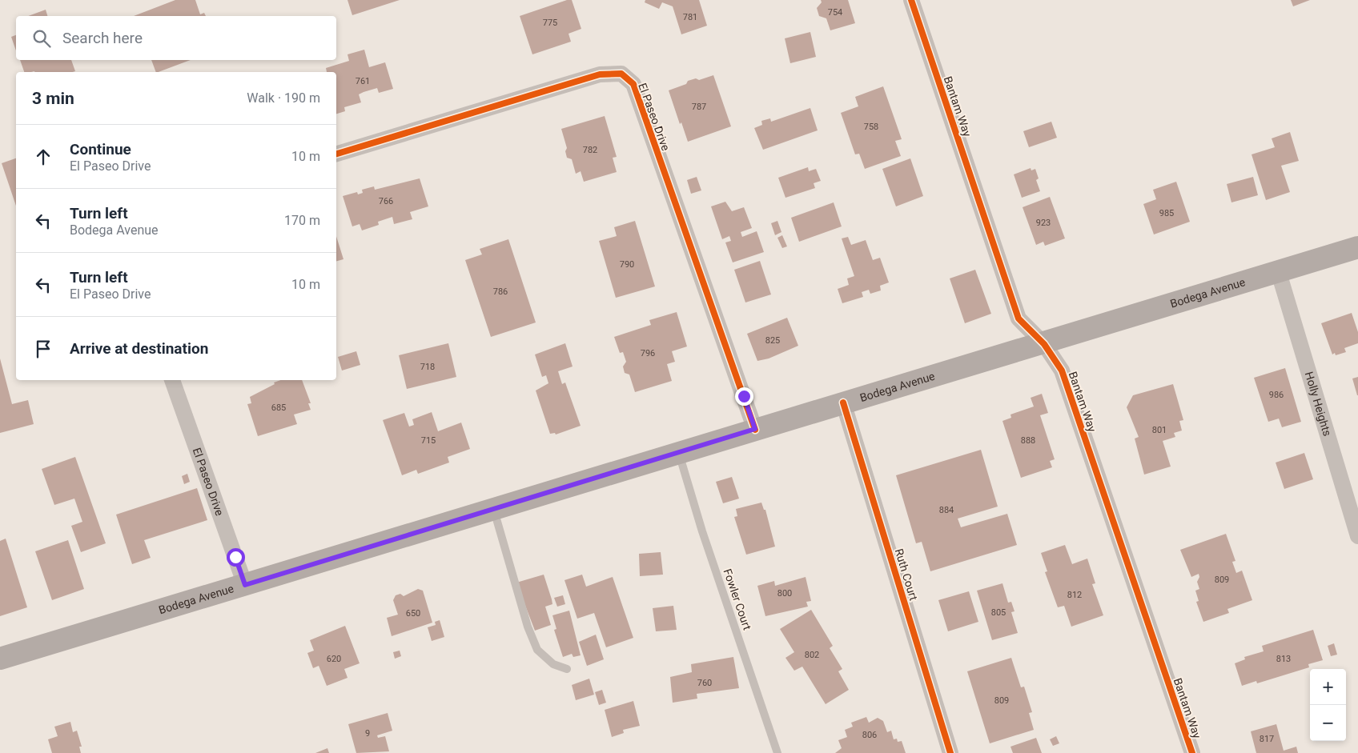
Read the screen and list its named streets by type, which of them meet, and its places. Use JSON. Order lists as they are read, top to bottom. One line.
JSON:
{"streets":{"main road":["Bodega Avenue"],"street":["Bantam Way","El Paseo Drive","Holly Heights","Ruth Court"],"lane":["Fowler Court"]},"crossings":[["Bantam Way","Bodega Avenue"],["El Paseo Drive","Bodega Avenue"],["Bodega Avenue","Holly Heights"],["Bodega Avenue","Ruth Court"],["Bodega Avenue","Fowler Court"]],"house_numbers":["754","781","775","761","787","758","782","766","985","923","790","786","825","796","718","986","685","801","715","888","884","809","800","812","805","650","802","620","813","760","809","9","806","817"],"page":{"search":"Search here","heading":["3 min","Walk · 190 m"],"list":[["Continue","El Paseo Drive","10 m"],["Turn left","Bodega Avenue","170 m"],["Turn left","El Paseo Drive","10 m"],"Arrive at destination"],"map_buttons":["+","−"]}}
